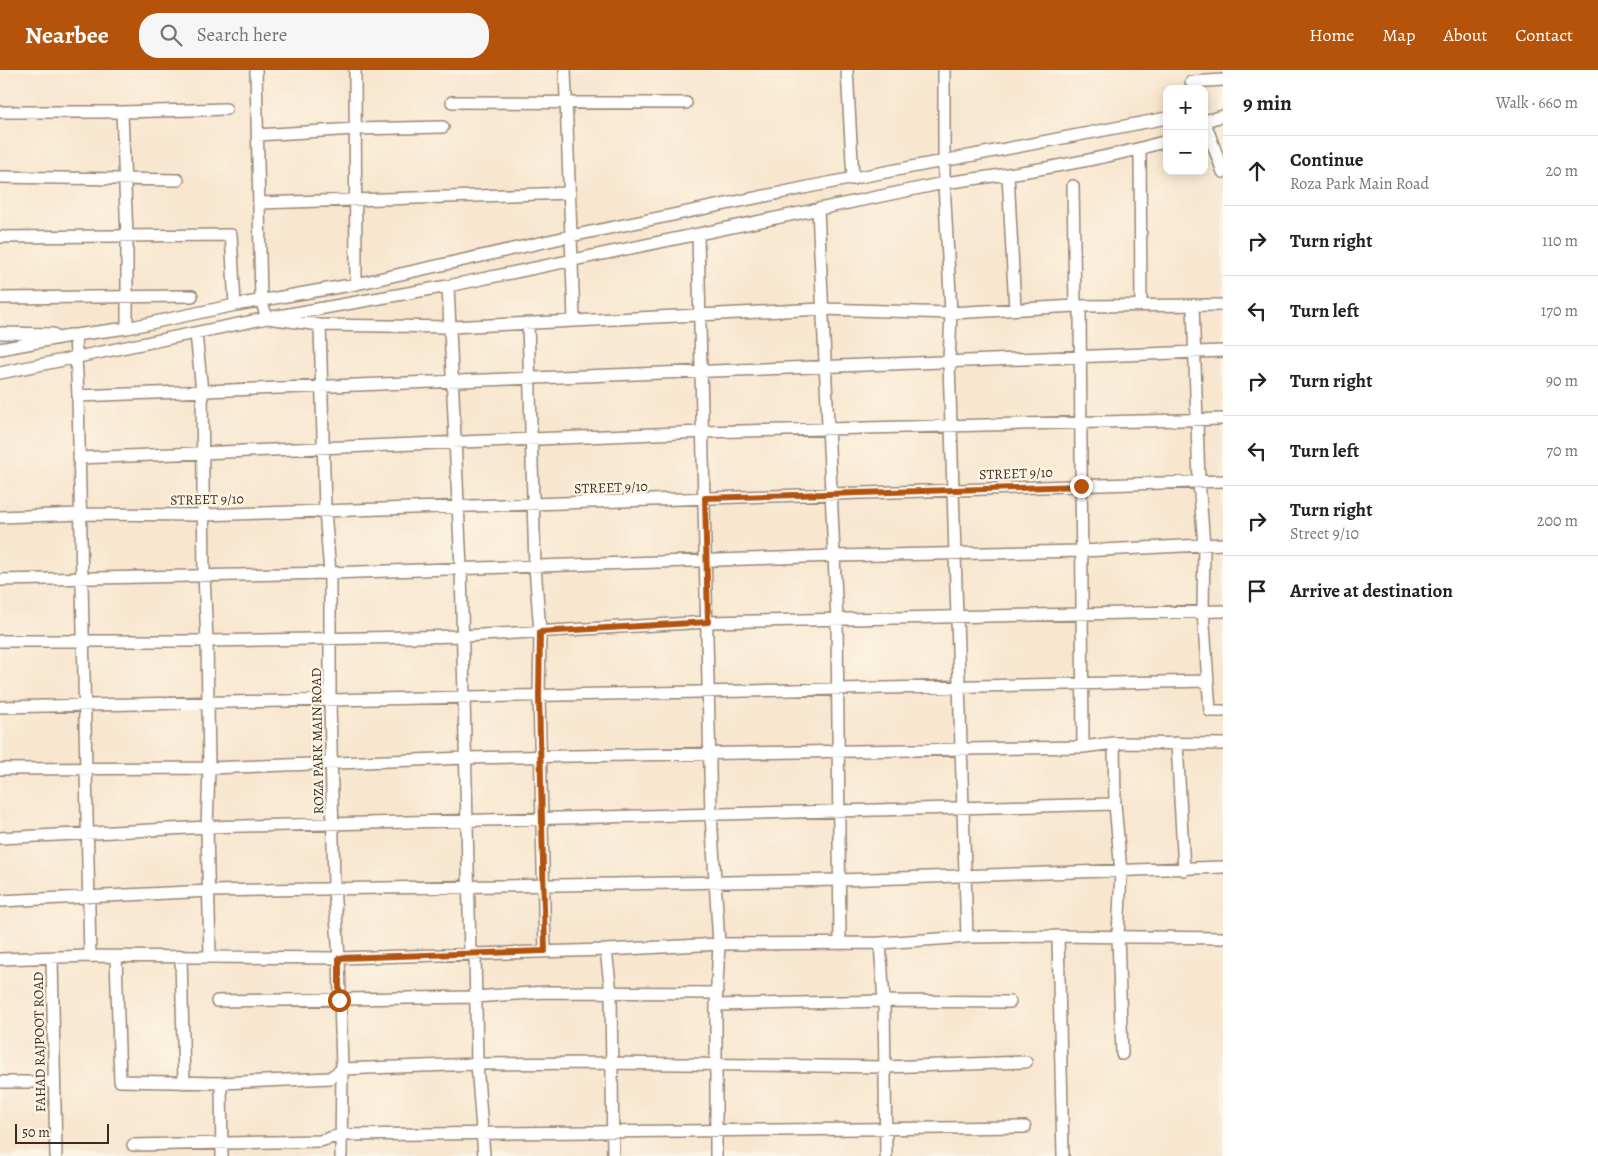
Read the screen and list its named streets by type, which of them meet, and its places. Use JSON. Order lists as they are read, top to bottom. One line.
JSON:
{"streets":{"street":["STREET 9/10","ROZA PARK MAIN ROAD","FAHAD RAJPOOT ROAD"]},"crossings":[["STREET 9/10","ROZA PARK MAIN ROAD"]],"scale_bar":"50 m","page":{"header":"Nearbee","search":"Search here","nav":["Home","Map","About","Contact"],"heading":["9 min","Walk · 660 m"],"map_buttons":["+","−"],"list":[["Continue","Roza Park Main Road","20 m"],["Turn right","110 m"],["Turn left","170 m"],["Turn right","90 m"],["Turn left","70 m"],["Turn right","Street 9/10","200 m"],"Arrive at destination"],"scale":"50 m"}}
